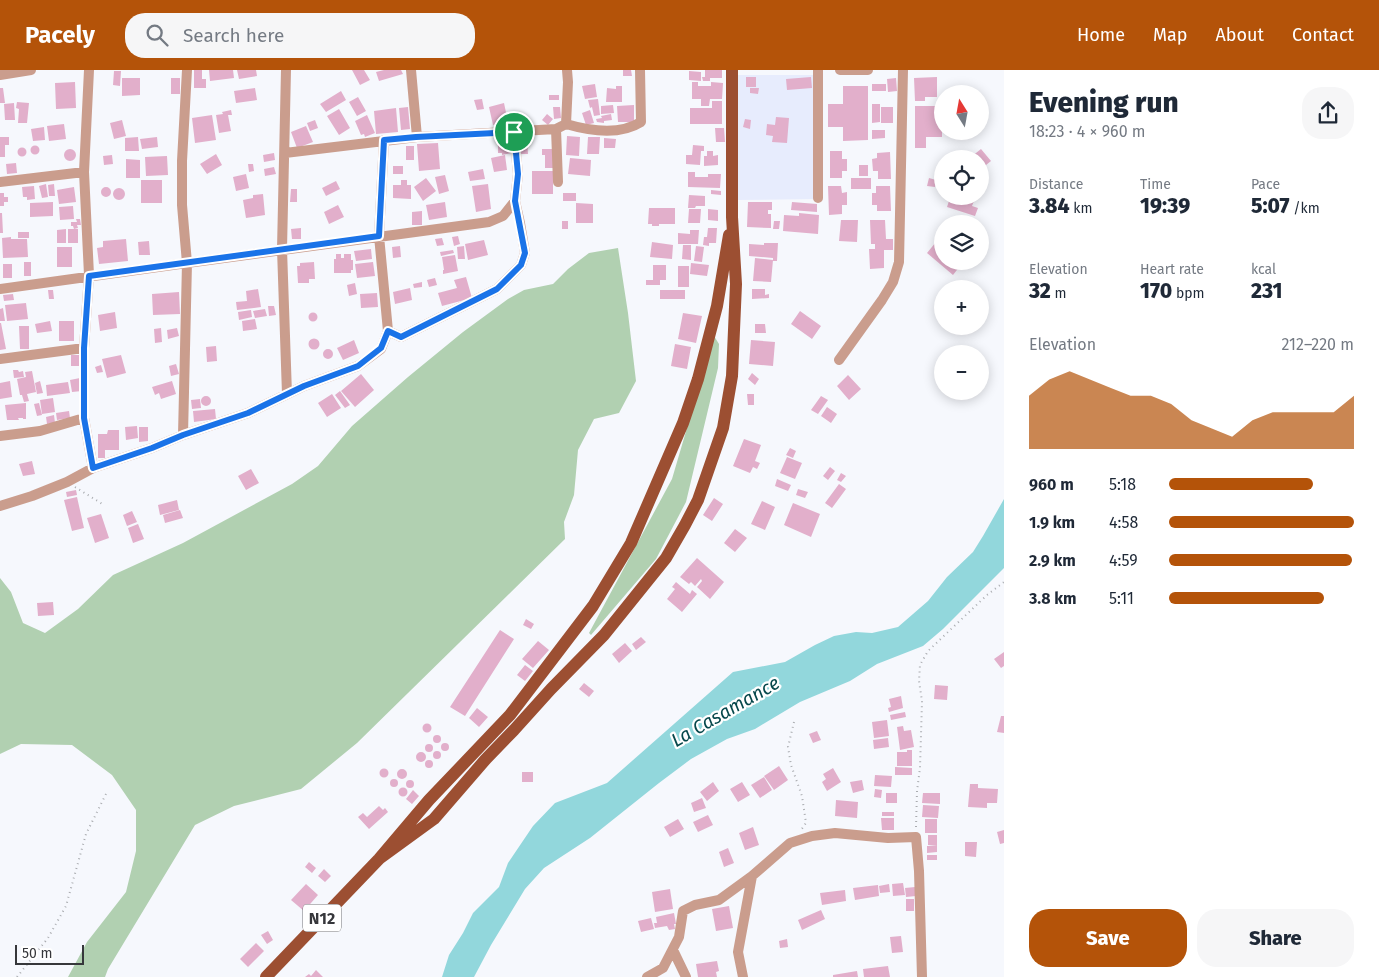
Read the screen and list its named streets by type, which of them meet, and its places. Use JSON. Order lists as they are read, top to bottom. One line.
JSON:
{"streets":{"main road":["N12"]},"water":["La Casamance"],"scale_bar":"50 m","north":"top","page":{"header":"Pacely","search":"Search here","nav":["Home","Map","About","Contact"],"heading":["Evening run","18:23 · 4 × 960 m"],"map_buttons":["+","−"],"stats":[["Distance","3.84 km"],["Time","19:39"],["Pace","5:07 /km"],["Elevation","32 m"],["Heart rate","170 bpm"],["kcal","231"]],"chart":["Elevation","212–220 m"],"list":[{"name":"960 m","note":"5:18"},{"name":"1.9 km","note":"4:58"},{"name":"2.9 km","note":"4:59"},{"name":"3.8 km","note":"5:11"}],"buttons":["Save","Share"],"scale":"50 m"}}
